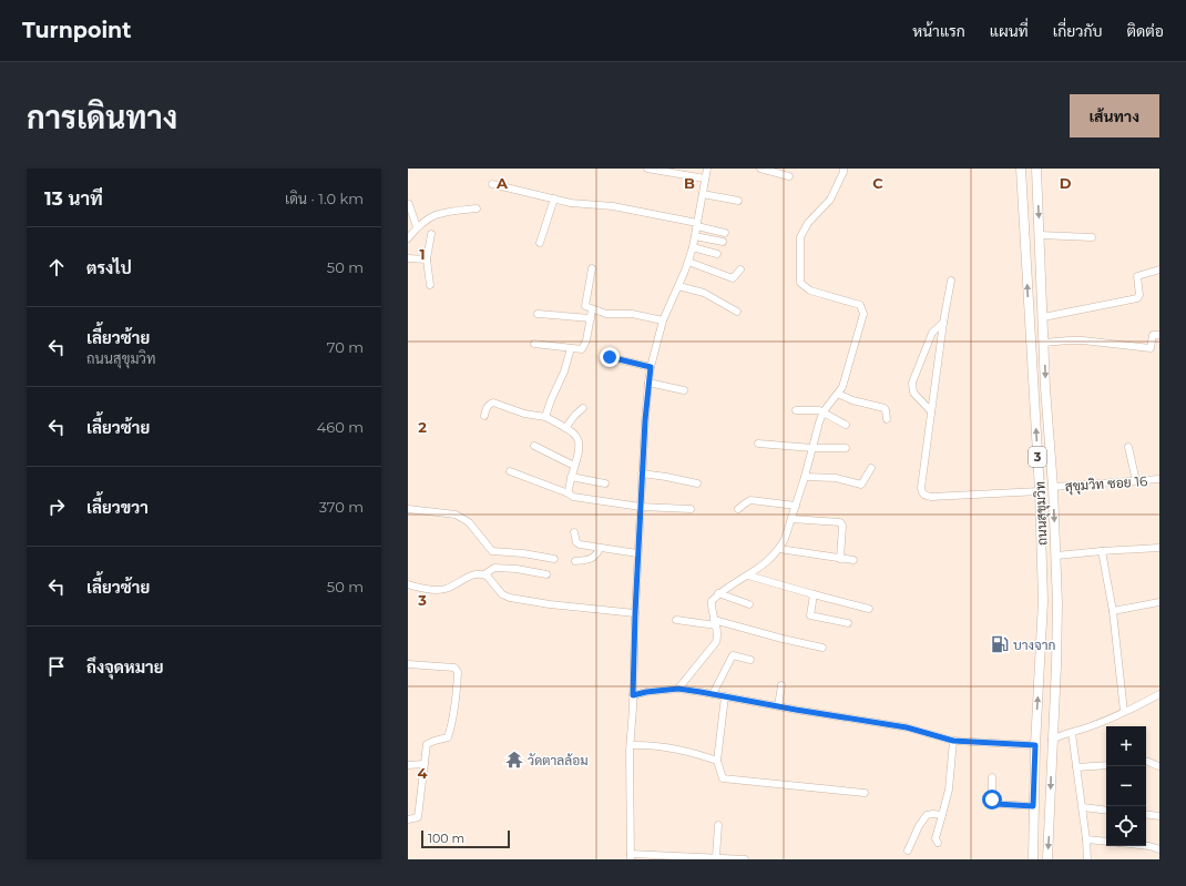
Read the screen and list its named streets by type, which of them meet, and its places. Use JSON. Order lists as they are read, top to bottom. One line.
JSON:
{"streets":{"main road":["3","ถนนสุขุมวิท"],"street":["สุขุมวิท ซอย 16"]},"crossings":[["สุขุมวิท ซอย 16","ถนนสุขุมวิท"]],"places":{"fuel station":["บางจาก"],"temple":["วัดตาลล้อม"]},"scale_bar":"100 m","page":{"header":"Turnpoint","nav":["หน้าแรก","แผนที่","เกี่ยวกับ","ติดต่อ"],"buttons":"เส้นทาง","title":"การเดินทาง","heading":["13 นาที","เดิน · 1.0 km"],"list":[["ตรงไป","50 m"],["เลี้ยวซ้าย","ถนนสุขุมวิท","70 m"],["เลี้ยวซ้าย","460 m"],["เลี้ยวขวา","370 m"],["เลี้ยวซ้าย","50 m"],"ถึงจุดหมาย"],"map_buttons":["+","−"],"scale":"100 m"},"grid":{"columns":["A","B","C","D"],"rows":["1","2","3","4"]}}
